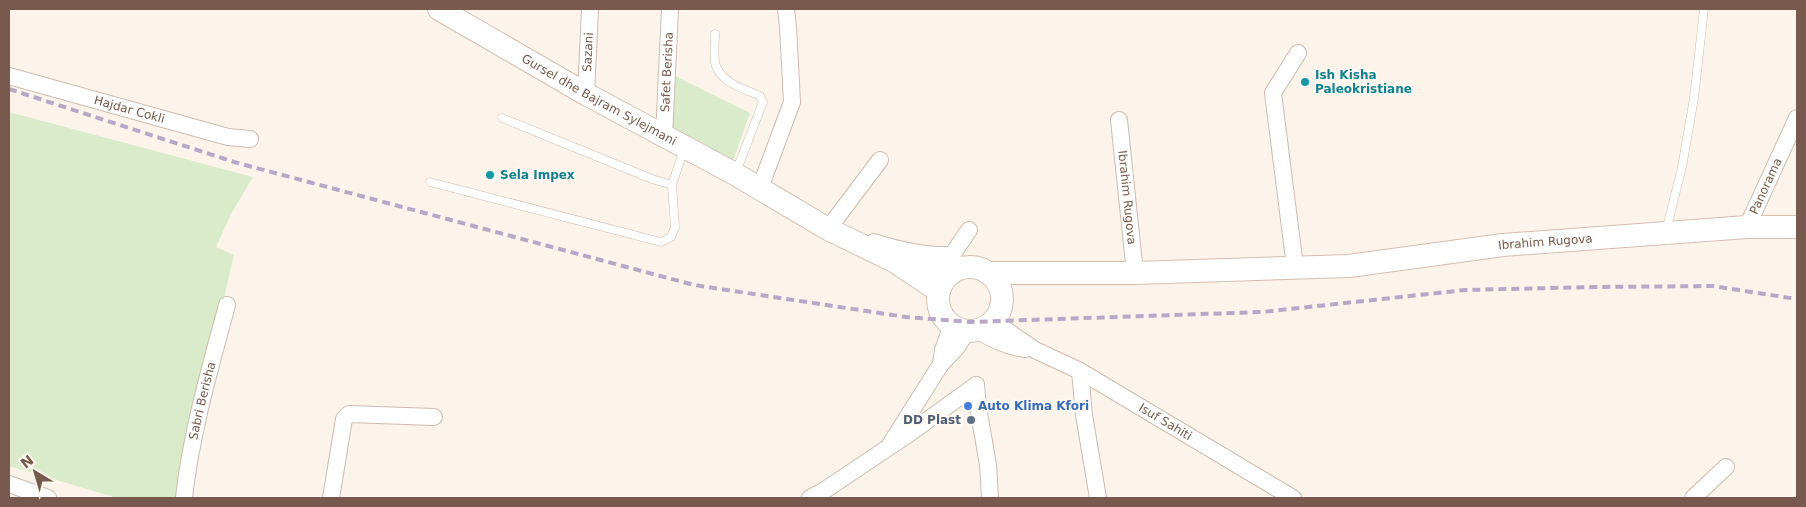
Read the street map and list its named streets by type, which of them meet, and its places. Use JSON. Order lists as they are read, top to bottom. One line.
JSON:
{"streets":{"street":["Sazani","Safet Berisha","Gursel dhe Bajram Sylejmani","Hajdar Cokli","Panorama","Ibrahim Rugova","Sabri Berisha","Isuf Sahiti"]},"crossings":[["Sazani","Gursel dhe Bajram Sylejmani"],["Safet Berisha","Gursel dhe Bajram Sylejmani"],["Gursel dhe Bajram Sylejmani","Ibrahim Rugova"],["Gursel dhe Bajram Sylejmani","Isuf Sahiti"],["Panorama","Ibrahim Rugova"],["Ibrahim Rugova","Isuf Sahiti"]],"places":["Ish Kisha Paleokristiane","Sela Impex","Auto Klima Kfori","DD Plast"],"north":"top left"}
